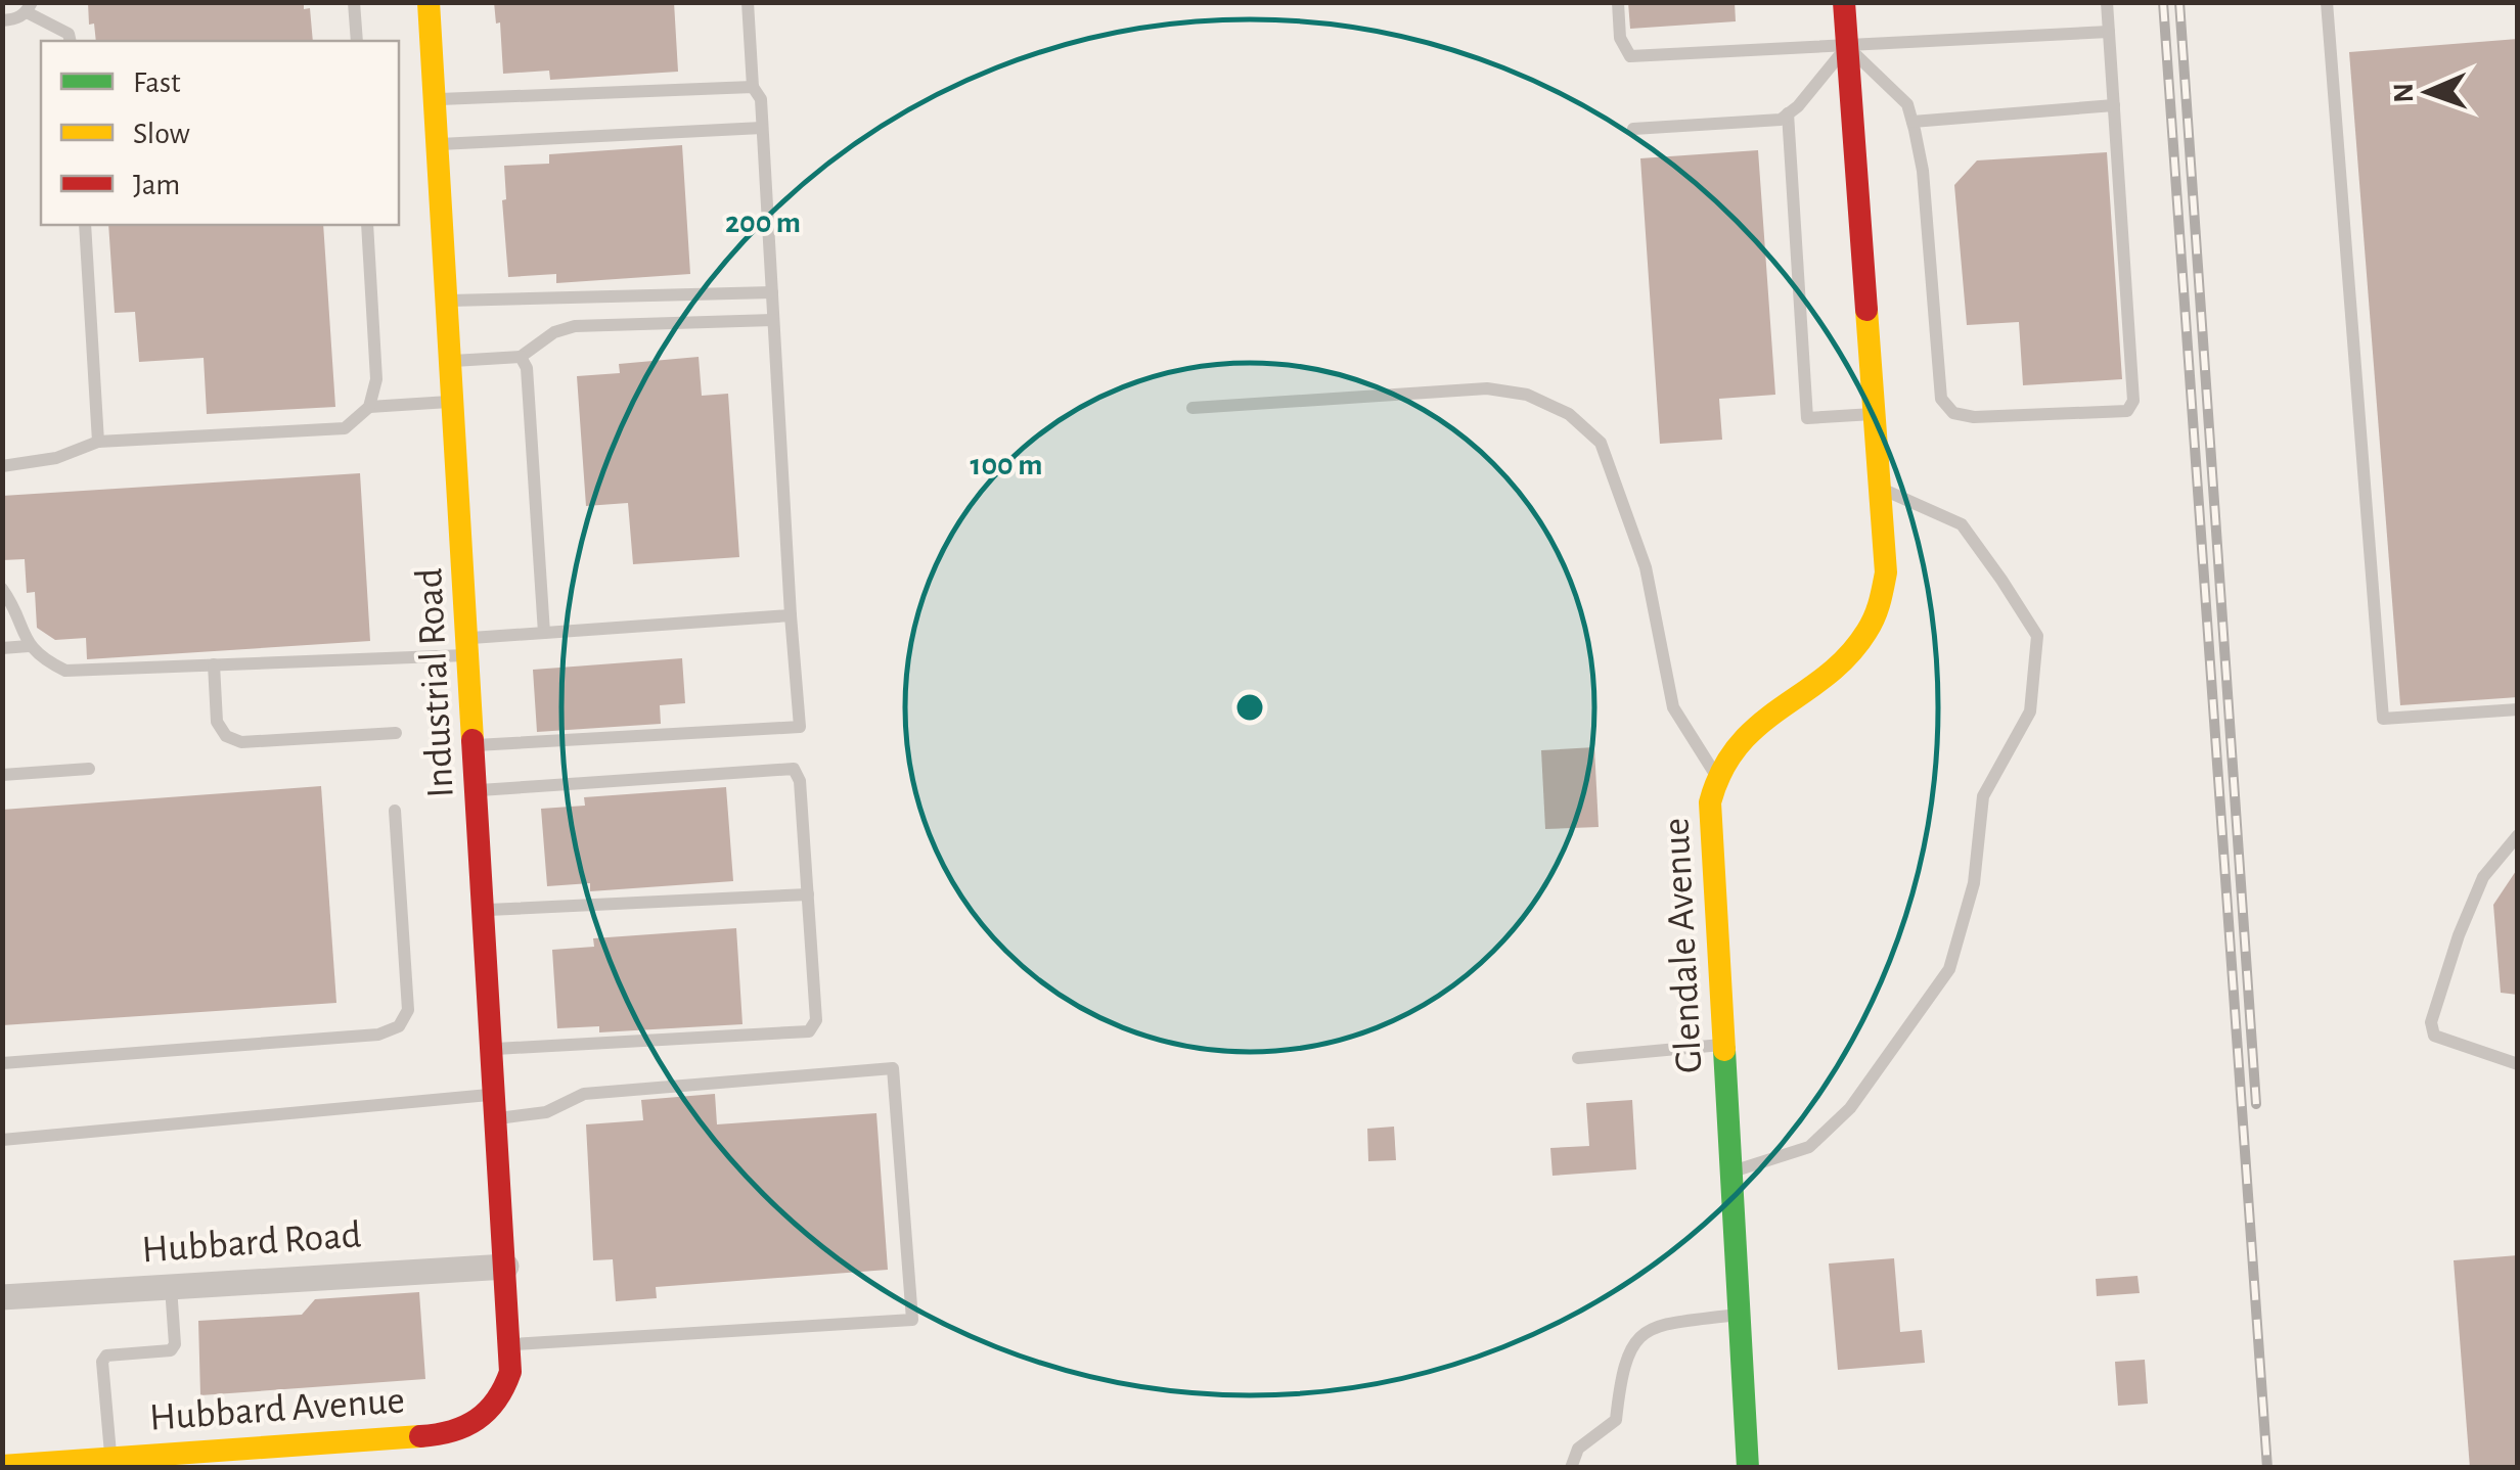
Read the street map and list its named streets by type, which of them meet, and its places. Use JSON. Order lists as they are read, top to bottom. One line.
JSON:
{"streets":{"street":["Industrial Road","Glendale Avenue","Hubbard Road","Hubbard Avenue"]},"crossings":[["Industrial Road","Hubbard Road"],["Industrial Road","Hubbard Avenue"]],"legend":["Fast","Slow","Jam"],"north":"left","rings":["200 m","100 m"]}
